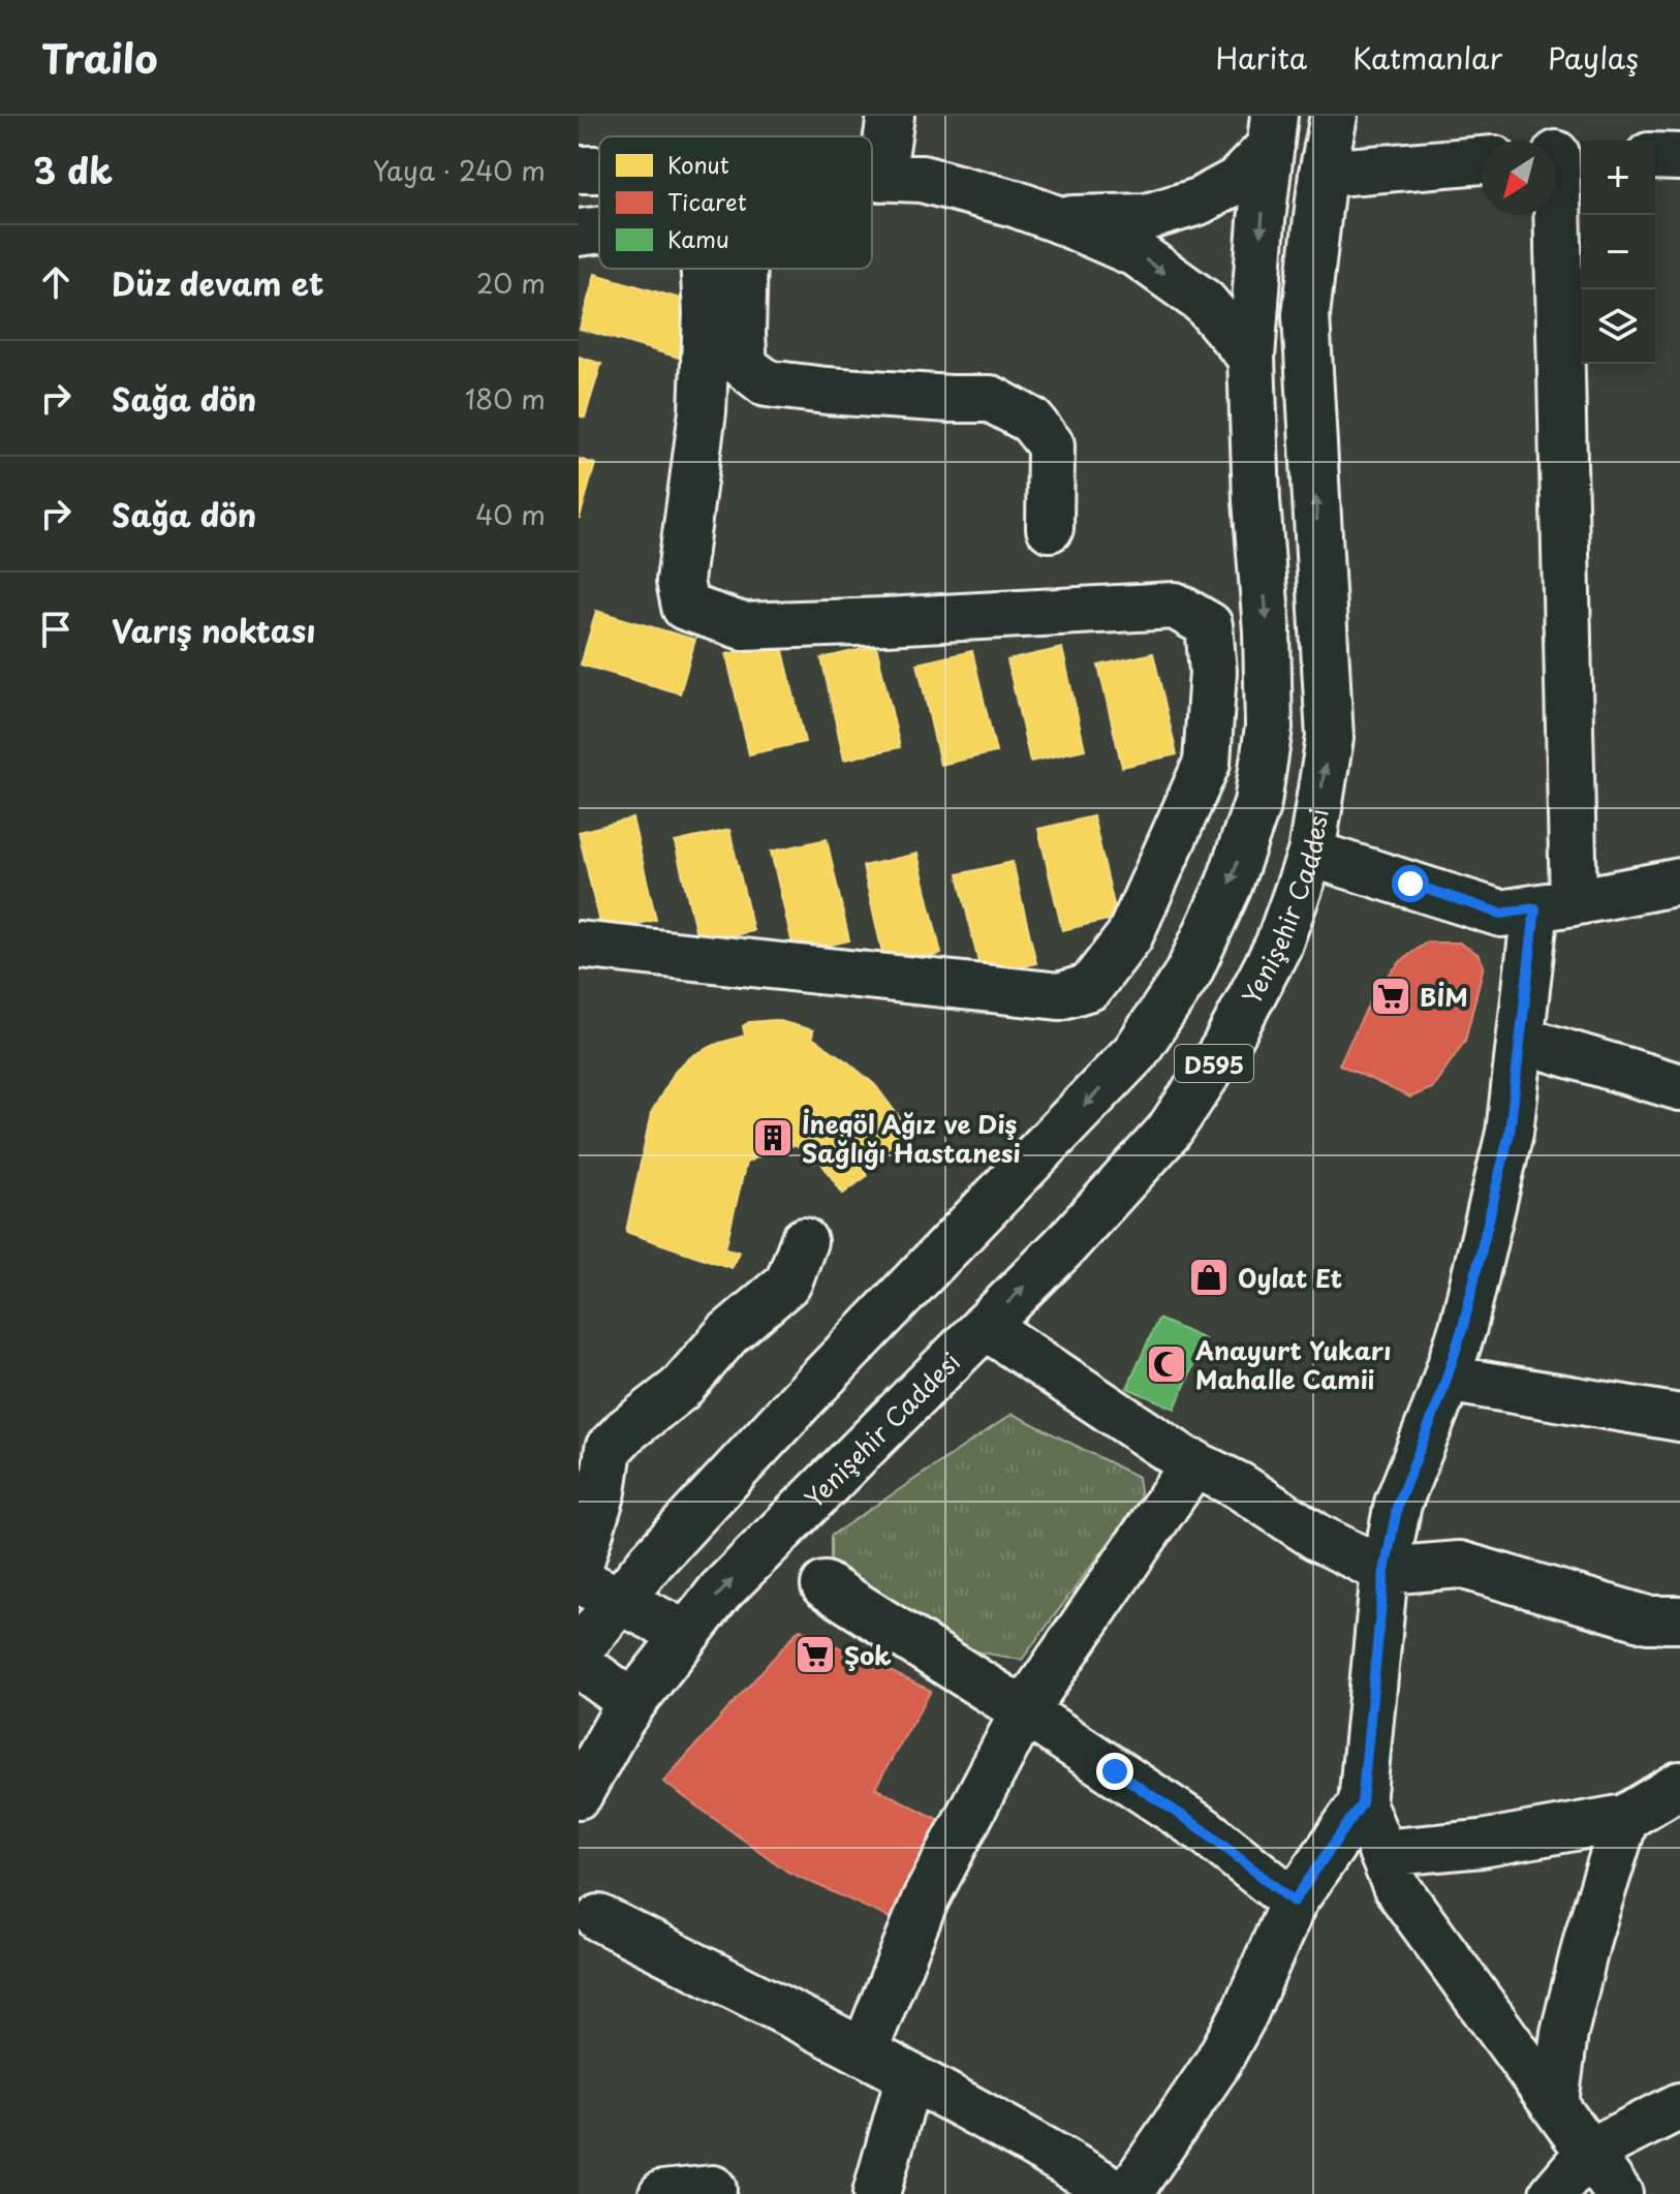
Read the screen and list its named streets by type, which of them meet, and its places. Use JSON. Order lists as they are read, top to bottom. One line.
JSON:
{"streets":{"main road":["Yenişehir Caddesi","D595"]},"places":{"supermarket":["BİM","Şok"],"building":["İnegöl Ağız ve Diş Sağlığı Hastanesi"],"shop":["Oylat Et"],"mosque":["Anayurt Yukarı Mahalle Camii"]},"legend":["Konut","Ticaret","Kamu"],"north":"bottom left","page":{"header":"Trailo","nav":["Harita","Katmanlar","Paylaş"],"heading":["3 dk","Yaya · 240 m"],"map_buttons":["+","−"],"list":[["Düz devam et","20 m"],["Sağa dön","180 m"],["Sağa dön","40 m"],"Varış noktası"]}}
